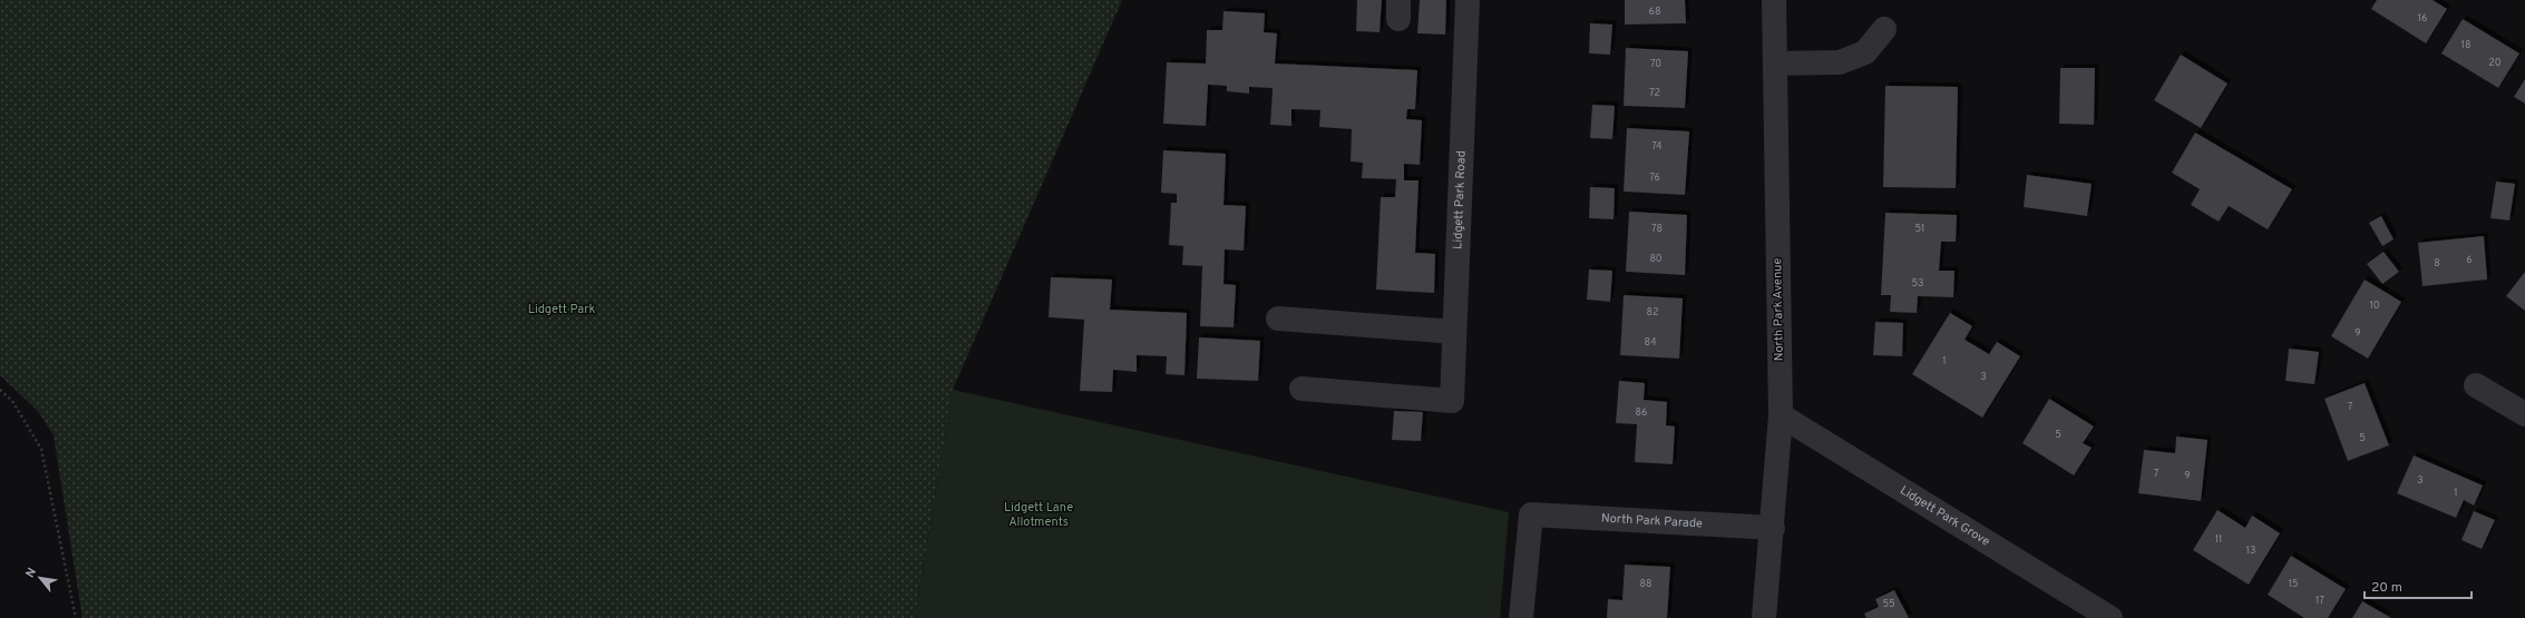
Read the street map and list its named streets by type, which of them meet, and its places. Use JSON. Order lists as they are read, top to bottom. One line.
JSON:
{"streets":{"street":["Lidgett Park Road","North Park Avenue","Lidgett Park Grove","North Park Parade"]},"crossings":[["North Park Avenue","Lidgett Park Grove"],["North Park Avenue","North Park Parade"]],"parks":["Lidgett Park","Lidgett Lane Allotments"],"house_numbers":["68","16","18","20","70","72","74","76","78","51","80","6","8","53","10","82","9","84","1","3","7","86","5","5","7","9","3","1","11","13","88","15","17","55"],"scale_bar":"20 m","north":"top left"}
